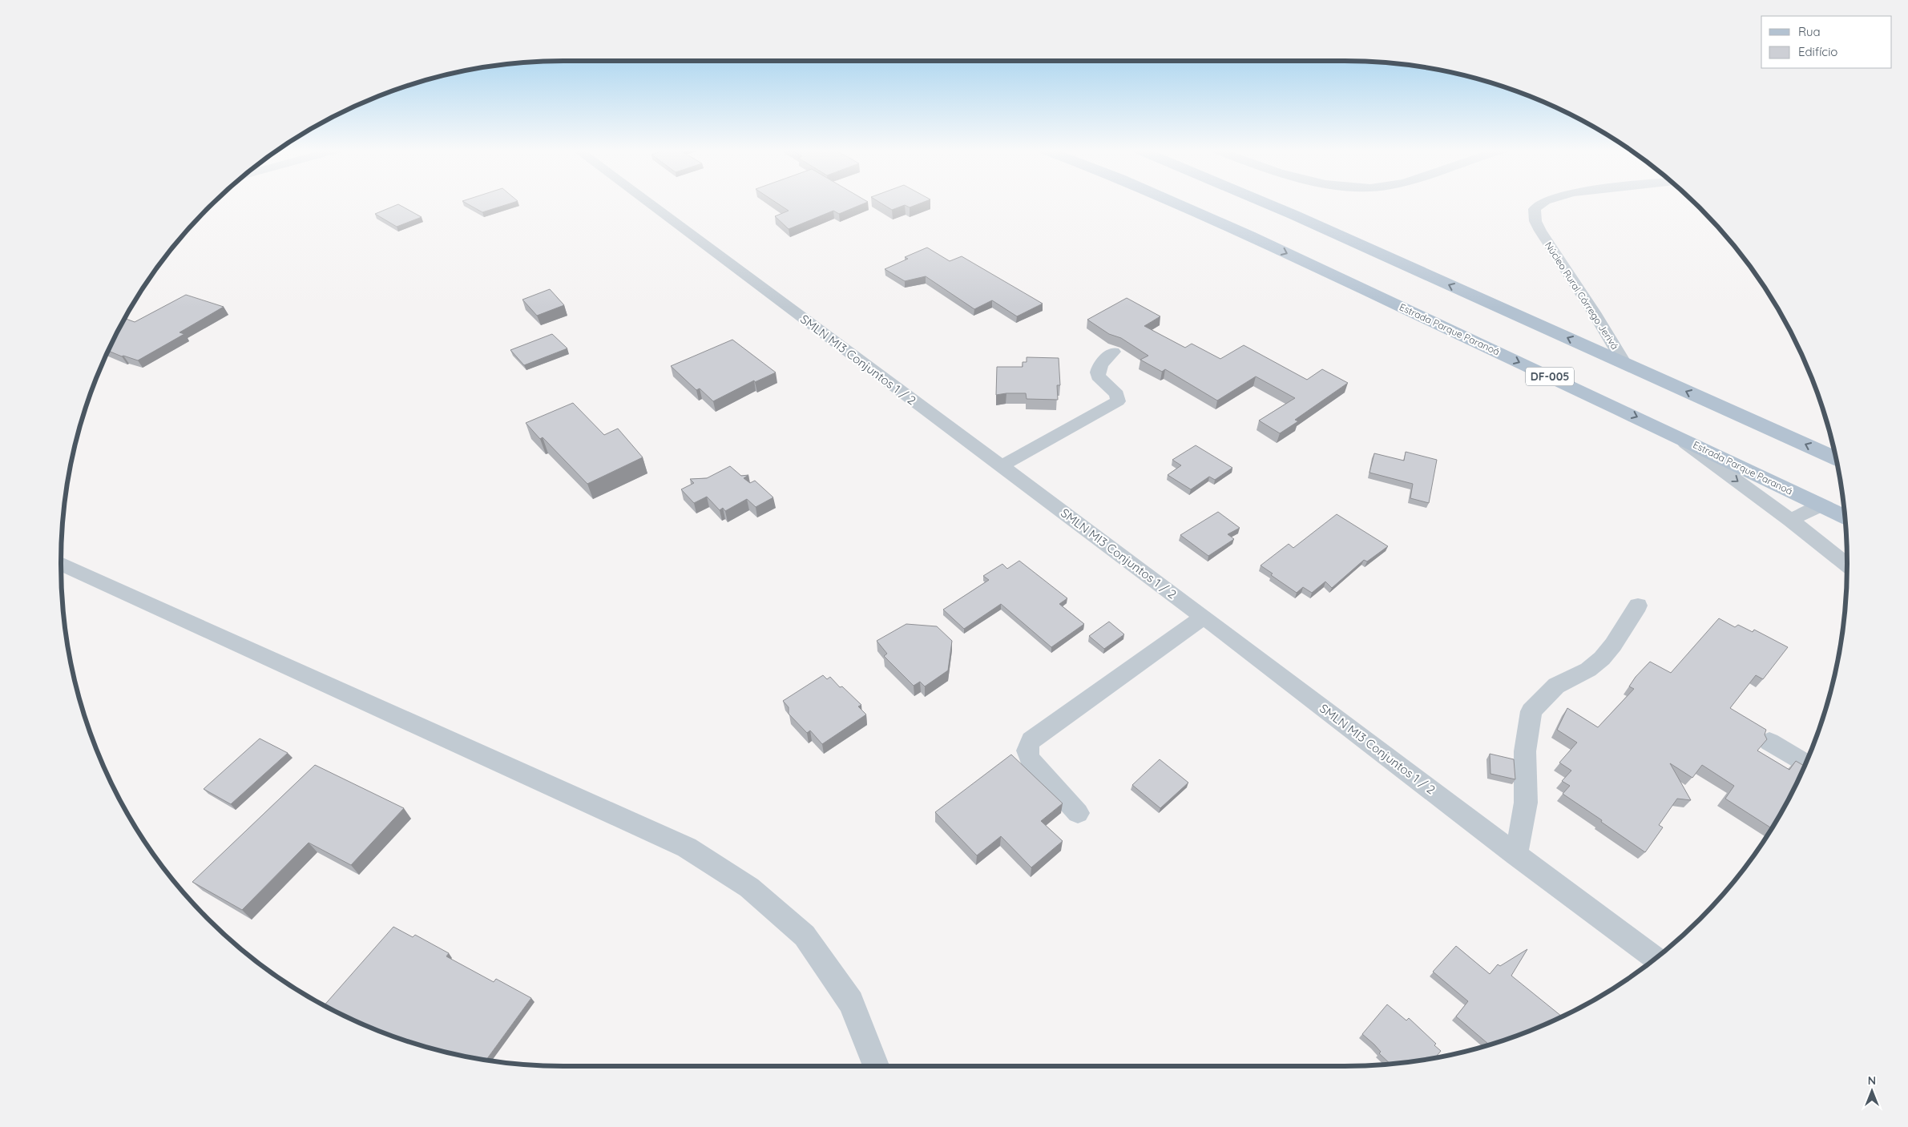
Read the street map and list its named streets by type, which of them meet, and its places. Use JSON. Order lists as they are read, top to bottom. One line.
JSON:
{"streets":{"main road":["Estrada Parque Paranoá","DF-005"],"street":["Núcleo Rural Córrego Jerivá","SMLN MI3 Conjuntos 1 / 2"]},"legend":["Rua","Edifício"],"north":"top"}
